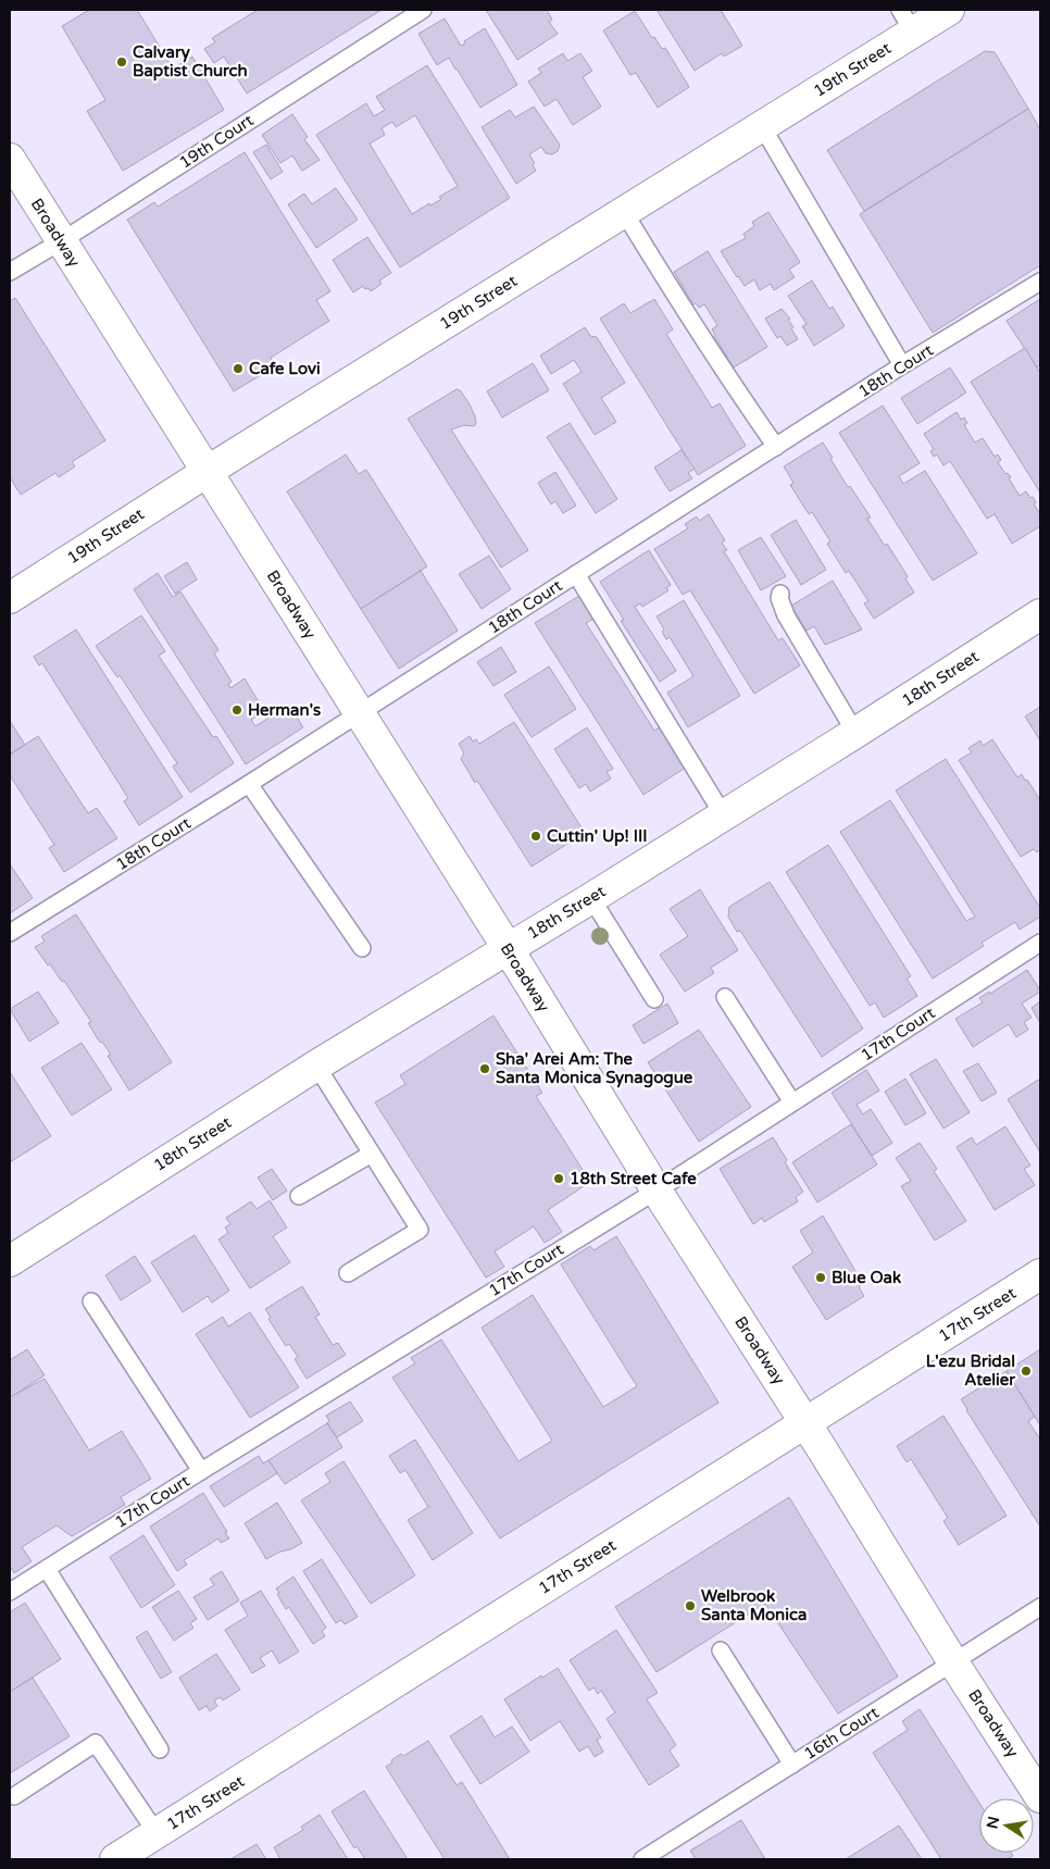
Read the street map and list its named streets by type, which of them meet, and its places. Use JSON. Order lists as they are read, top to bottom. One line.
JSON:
{"streets":{"street":["19th Street","Broadway","18th Street","17th Street"],"lane":["19th Court","18th Court","17th Court","16th Court"]},"crossings":[["19th Street","Broadway"],["19th Court","Broadway"],["Broadway","18th Court"],["Broadway","18th Street"],["Broadway","17th Court"],["Broadway","17th Street"],["Broadway","16th Court"]],"places":["Calvary Baptist Church","Cafe Lovi","Herman's","Cuttin' Up! III","Sha' Arei Am: The Santa Monica Synagogue","18th Street Cafe","Blue Oak","L'ezu Bridal Atelier","Welbrook Santa Monica"],"north":"left"}
